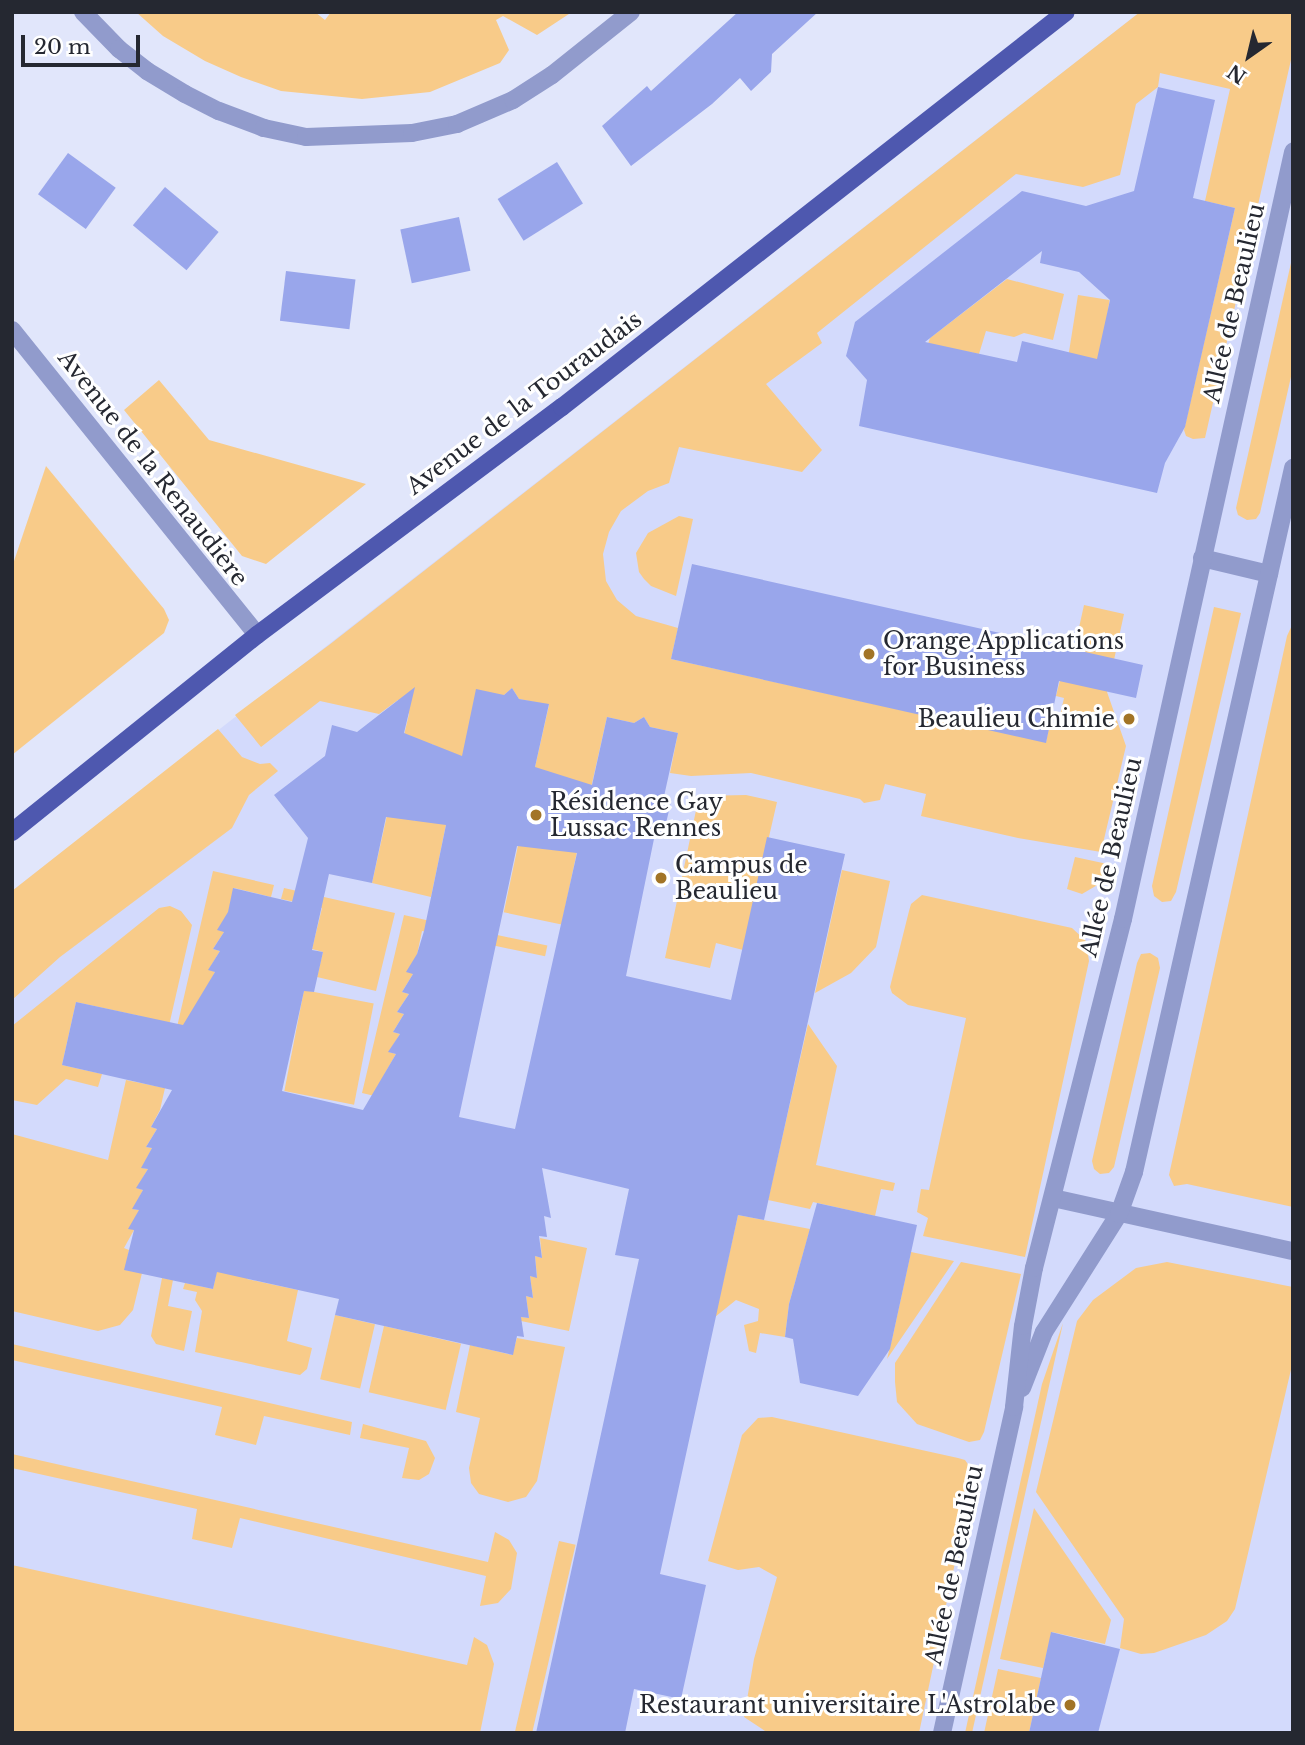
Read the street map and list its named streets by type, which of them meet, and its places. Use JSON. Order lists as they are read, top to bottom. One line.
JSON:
{"streets":{"main road":["Avenue de la Touraudais"],"street":["Allée de Beaulieu","Avenue de la Renaudière"]},"crossings":[["Avenue de la Touraudais","Avenue de la Renaudière"]],"places":["Orange Applications for Business","Beaulieu Chimie","Résidence Gay Lussac Rennes","Campus de Beaulieu","Restaurant universitaire L'Astrolabe"],"scale_bar":"20 m","north":"bottom left"}
